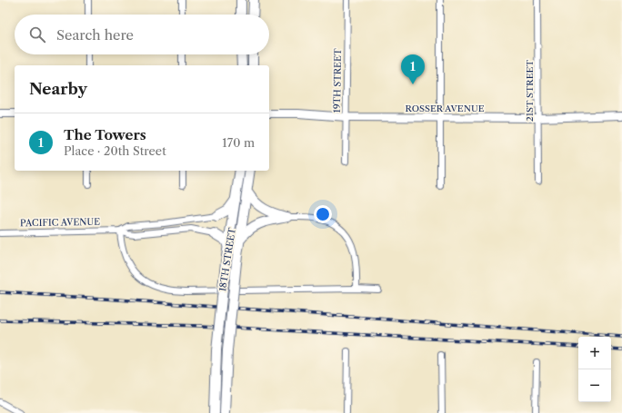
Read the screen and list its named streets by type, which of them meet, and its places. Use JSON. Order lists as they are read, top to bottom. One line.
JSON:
{"streets":{"main road":["18TH STREET"],"street":["19TH STREET","21ST STREET","ROSSER AVENUE","PACIFIC AVENUE"]},"crossings":[["19TH STREET","ROSSER AVENUE"],["21ST STREET","ROSSER AVENUE"]],"page":{"search":"Search here","pins":"1","heading":"Nearby","list":[{"mark":"1","name":"The Towers","note":"Place · 20th Street","value":"170 m"}],"map_buttons":["+","−"]}}
